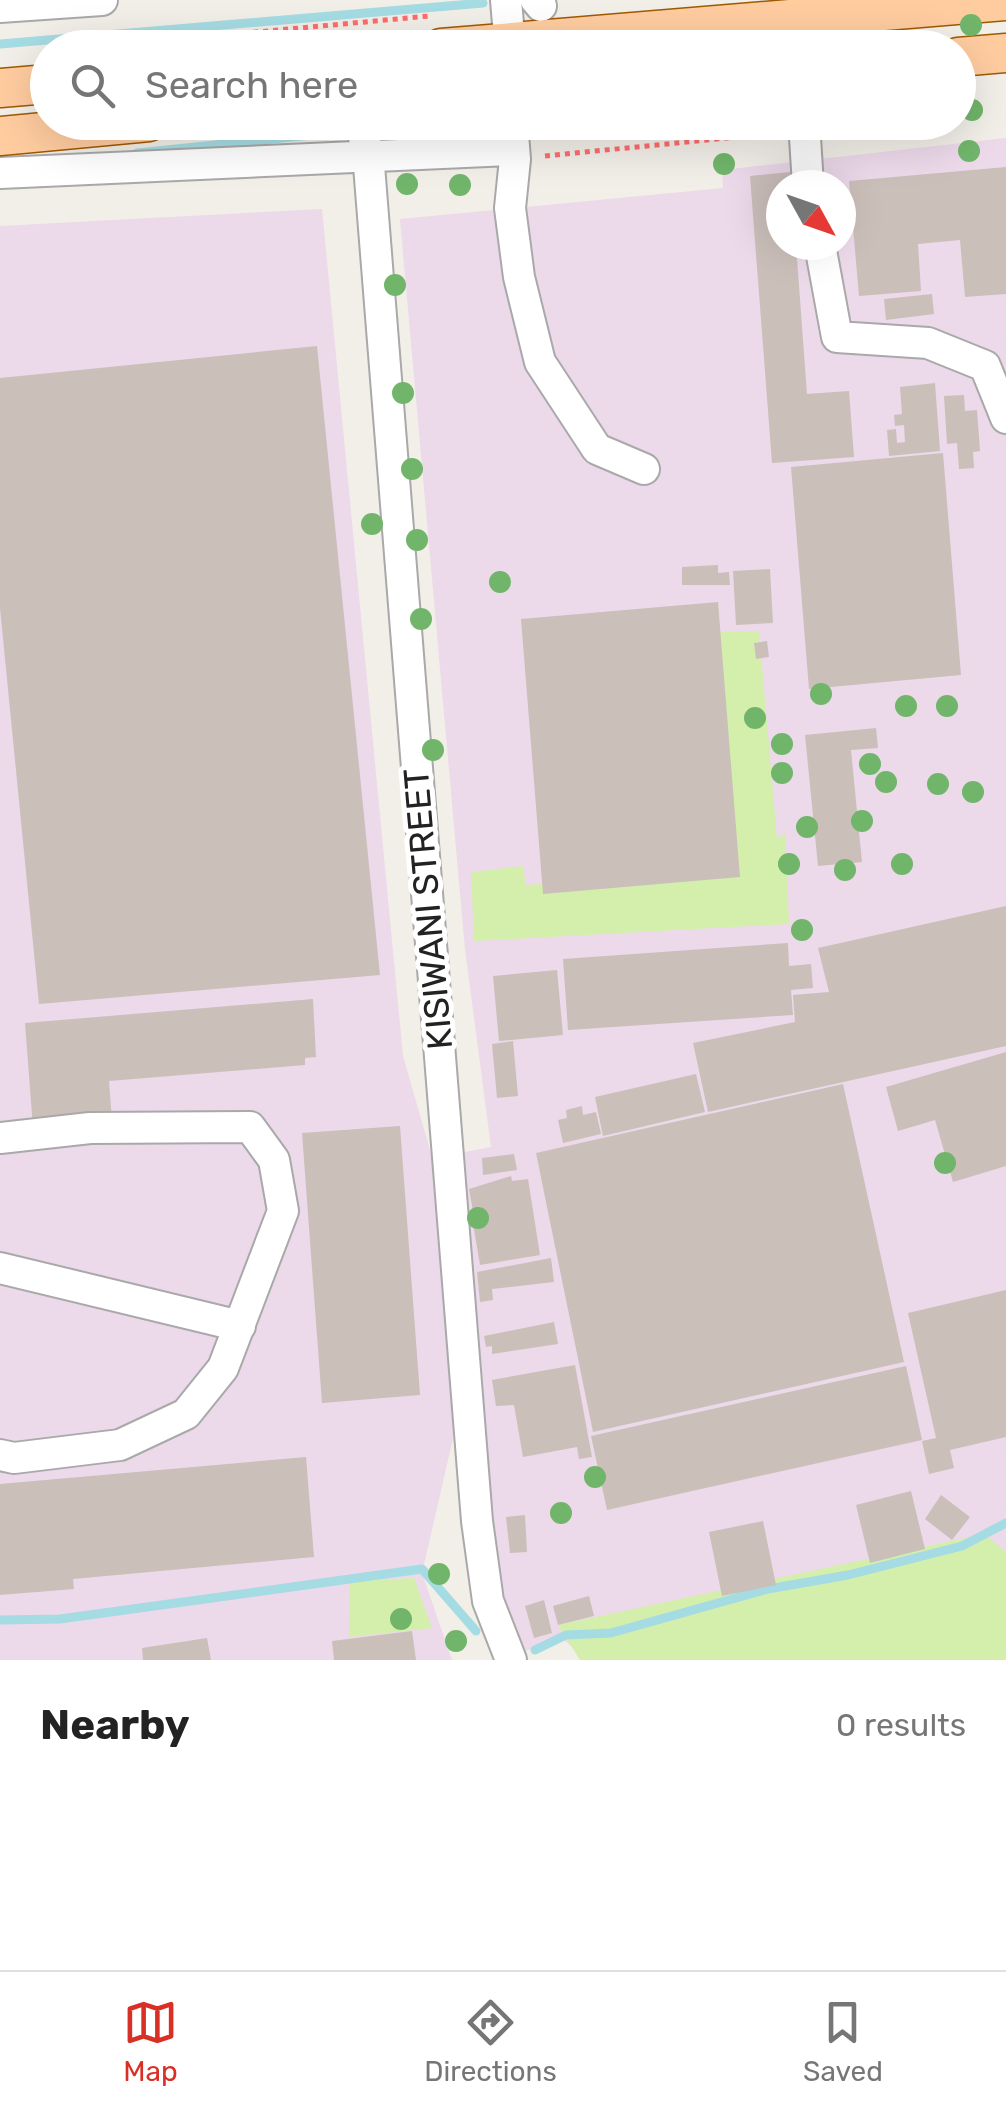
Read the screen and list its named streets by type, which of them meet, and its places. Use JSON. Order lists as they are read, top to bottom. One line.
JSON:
{"streets":{"street":["KISIWANI STREET"]},"north":"bottom right","page":{"search":"Search here","heading":["Nearby","0 results"],"nav":["Map","Directions","Saved"]}}
